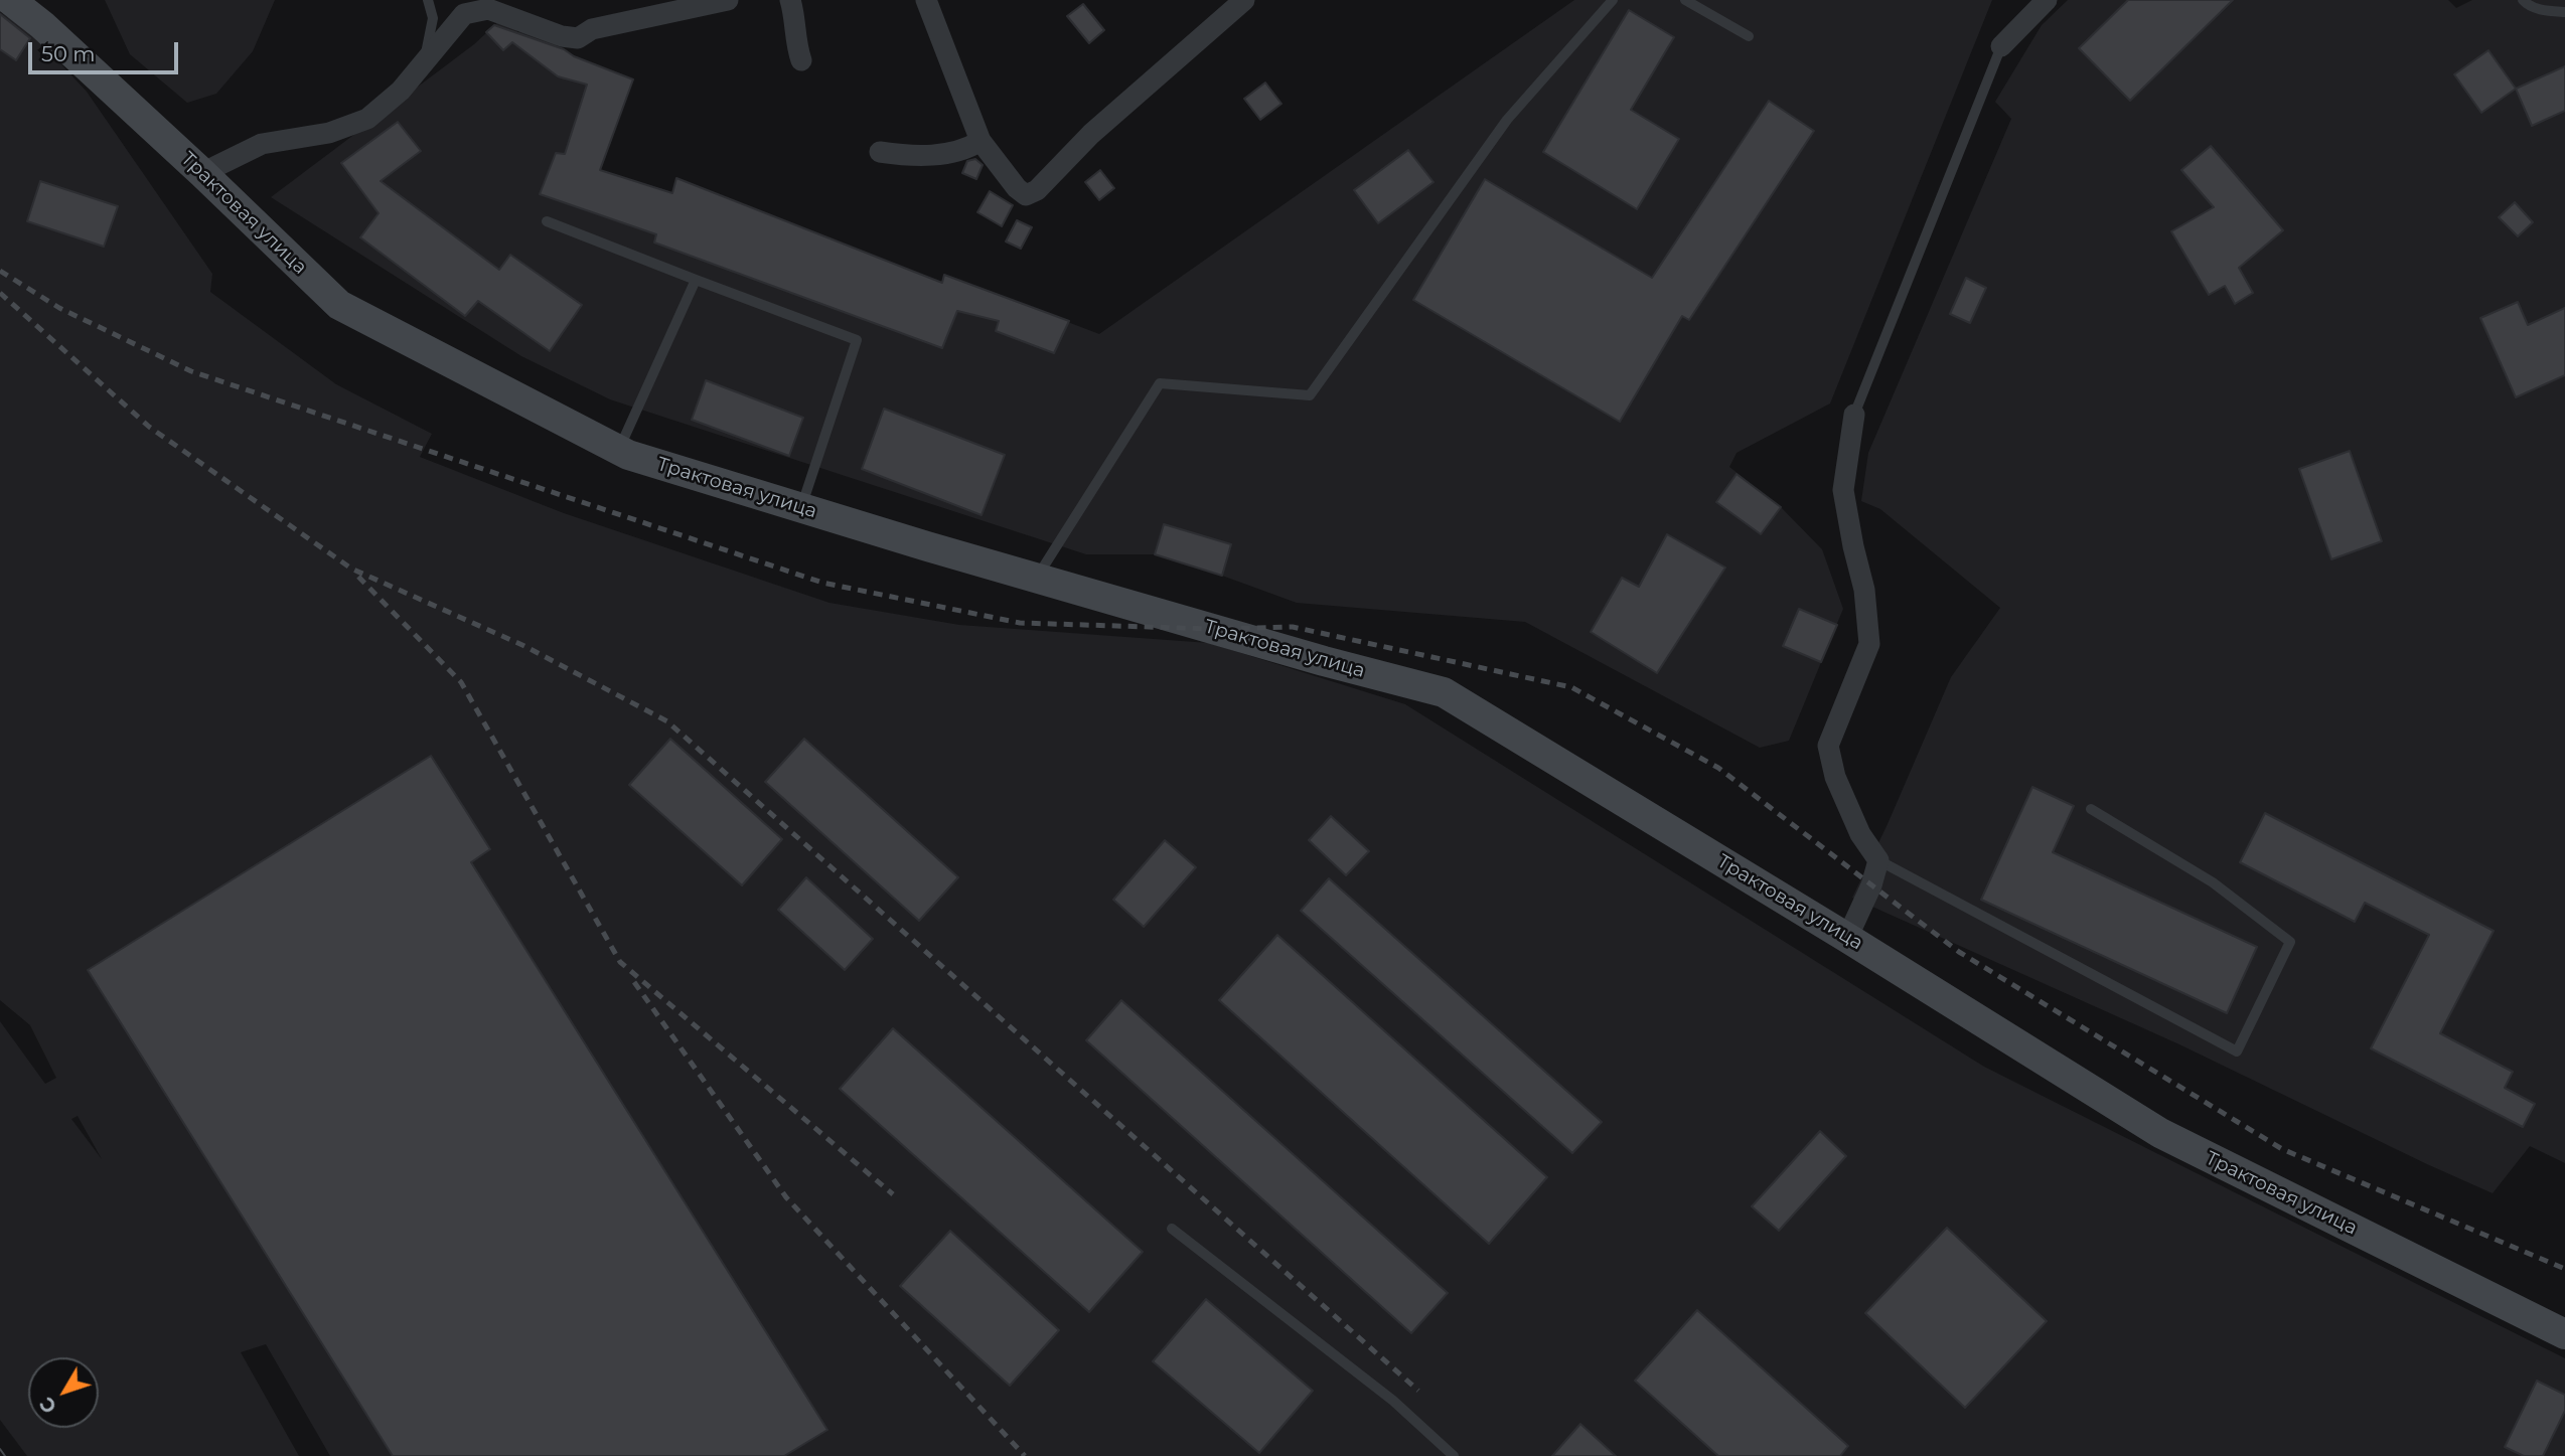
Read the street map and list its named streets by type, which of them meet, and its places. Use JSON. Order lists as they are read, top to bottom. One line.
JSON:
{"streets":{"main road":["Трактовая улица"]},"scale_bar":"50 m","north":"bottom left"}
